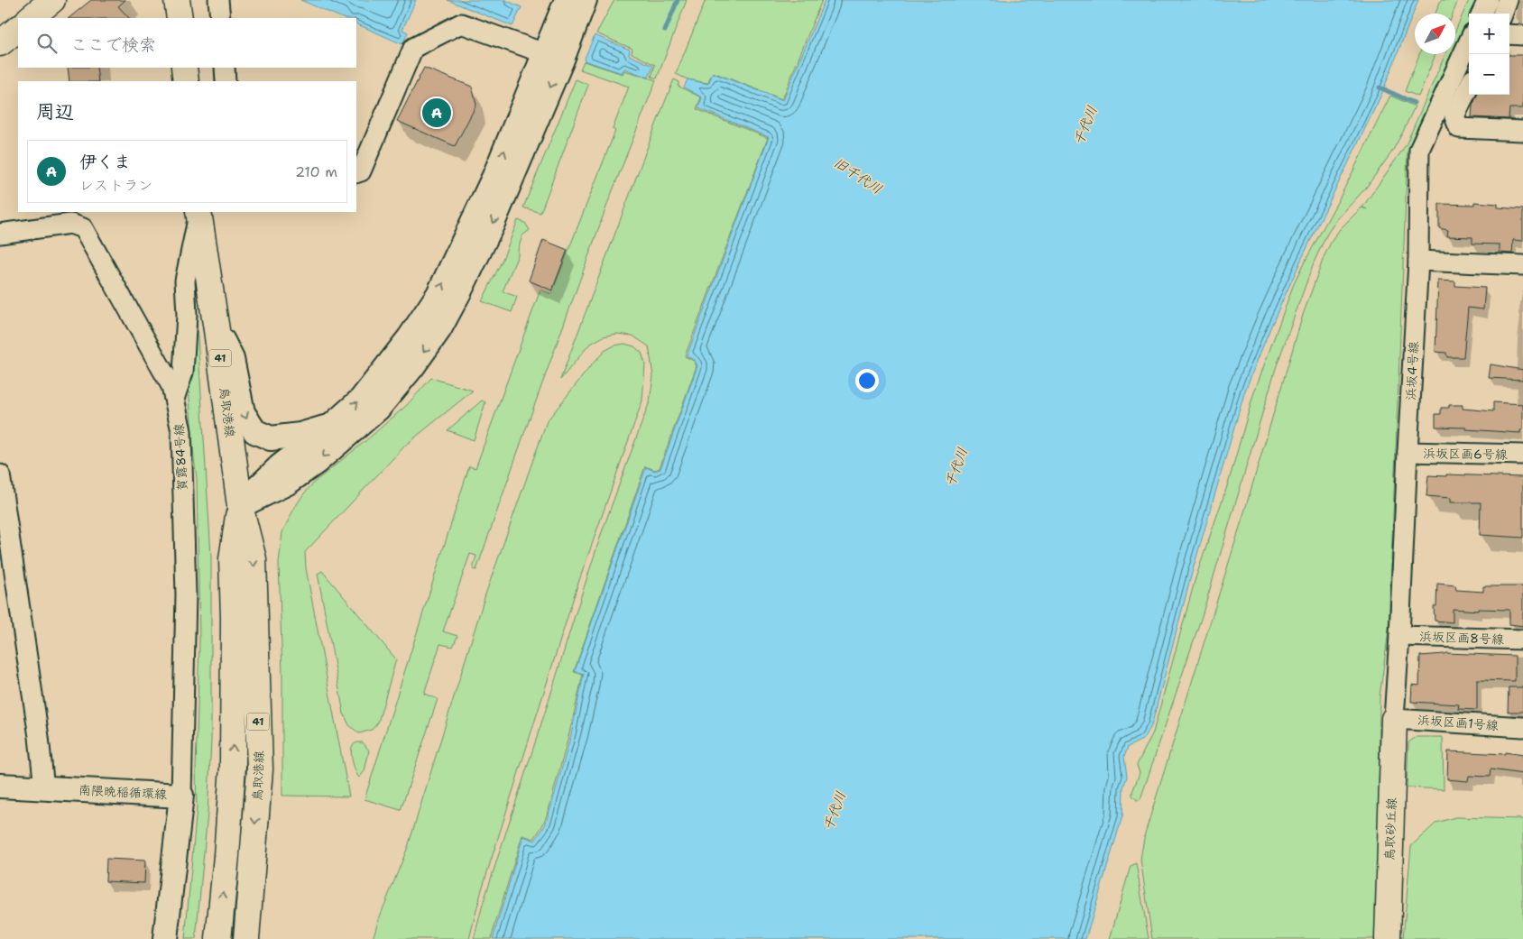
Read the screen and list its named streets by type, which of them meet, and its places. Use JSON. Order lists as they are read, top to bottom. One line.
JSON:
{"streets":{"main road":["41","鳥取港線","鳥取砂丘線"],"street":["浜坂4号線","浜坂区画6号線","賀露84号線","浜坂区画8号線","浜坂区画1号線","南隈晩稲循環線"]},"crossings":[["浜坂4号線","浜坂区画6号線"],["浜坂4号線","浜坂区画8号線"],["浜坂4号線","浜坂区画1号線"],["浜坂4号線","鳥取砂丘線"],["賀露84号線","南隈晩稲循環線"],["浜坂区画1号線","鳥取砂丘線"]],"water":["千代川","旧千代川"],"north":"top right","page":{"map_buttons":["+","−"],"search":"ここで検索","heading":"周辺","pins":"A","list":[{"mark":"A","name":"伊くま","note":"レストラン","value":"210 m"}]}}
